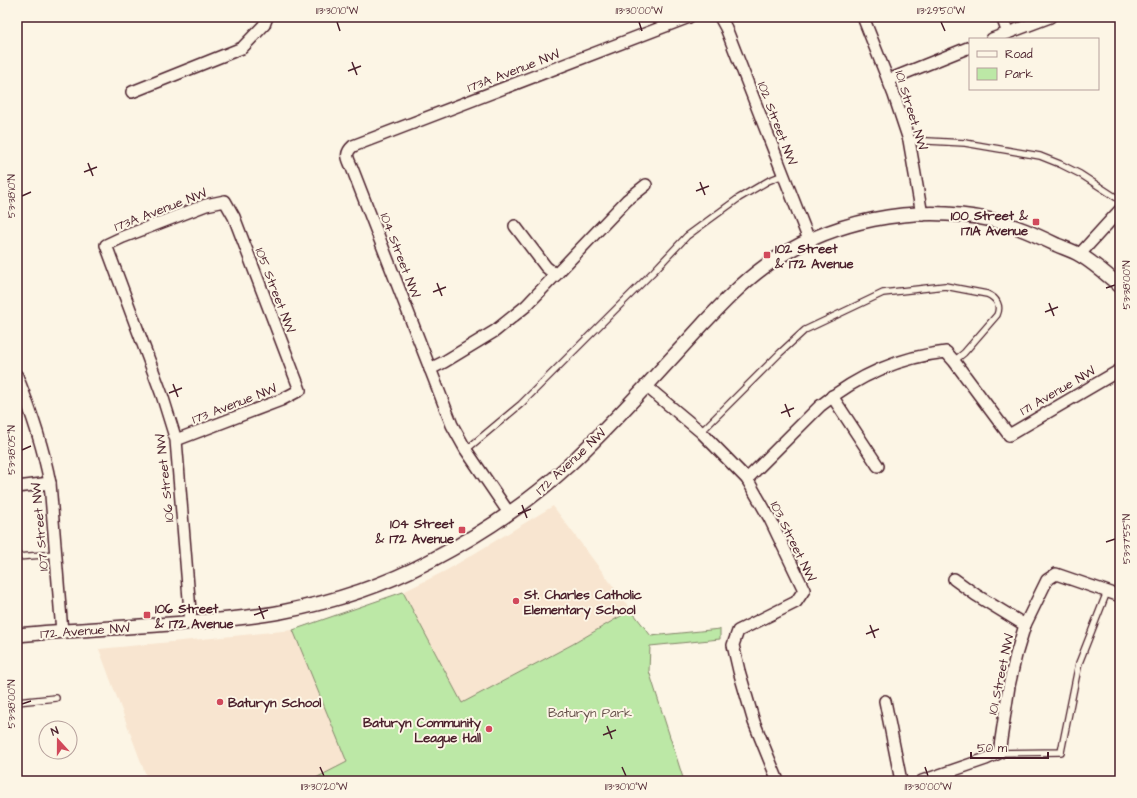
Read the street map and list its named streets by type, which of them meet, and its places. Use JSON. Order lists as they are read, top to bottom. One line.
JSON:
{"streets":{"street":["173A Avenue NW","101 Street NW","102 Street NW","104 Street NW","105 Street NW","171 Avenue NW","173 Avenue NW","172 Avenue NW","106 Street NW","107 Street NW","103 Street NW"]},"crossings":[["173A Avenue NW","104 Street NW"],["173A Avenue NW","105 Street NW"],["173A Avenue NW","106 Street NW"],["101 Street NW","172 Avenue NW"],["102 Street NW","172 Avenue NW"],["104 Street NW","172 Avenue NW"],["105 Street NW","173 Avenue NW"],["173 Avenue NW","106 Street NW"],["172 Avenue NW","106 Street NW"],["172 Avenue NW","107 Street NW"],["172 Avenue NW","103 Street NW"]],"parks":["Baturyn Park"],"places":{"transit":["100 Street & 171A Avenue","102 Street & 172 Avenue","104 Street & 172 Avenue","106 Street & 172 Avenue"],"other":["St. Charles Catholic Elementary School","Baturyn School","Baturyn Community League Hall"]},"legend":["Road","Park"],"scale_bar":"50 m","north":"top","coordinates":["113°30'10\"W","113°30'00\"W","113°29'50\"W","53°38'10\"N","53°38'00\"N","53°38'05\"N","53°37'55\"N","113°30'20\"W"]}
